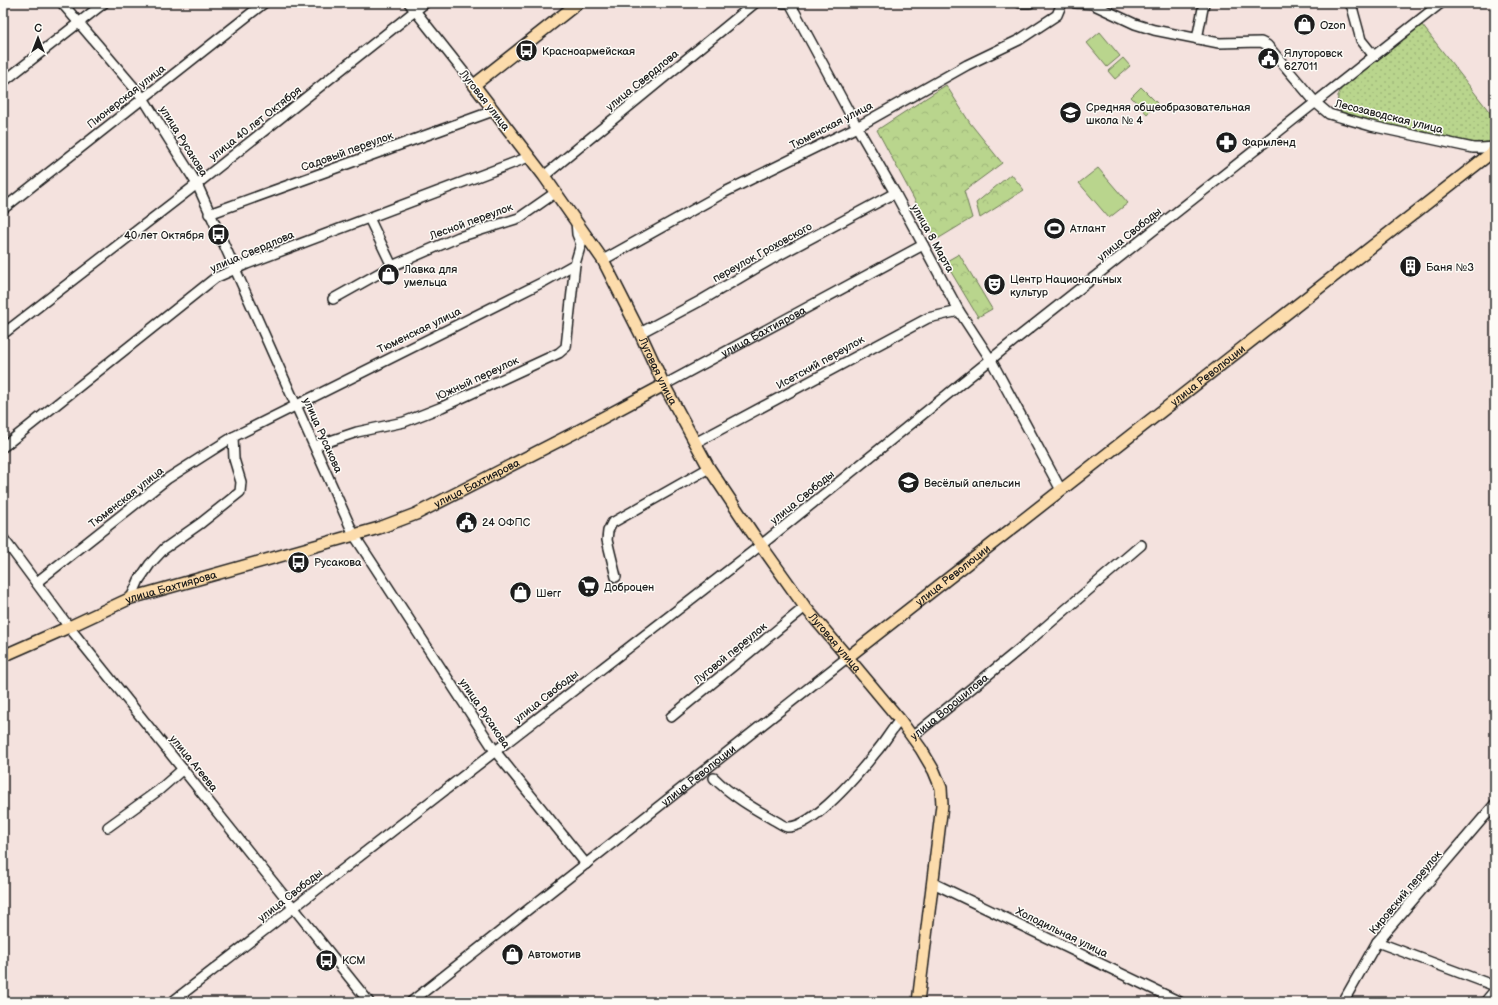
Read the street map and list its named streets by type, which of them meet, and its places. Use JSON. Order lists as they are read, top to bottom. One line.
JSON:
{"streets":{"main road":["Луговая улица","улица Бахтиярова","улица Революции","улица Ворошилова"],"street":["улица Свердлова","Пионерская улица","Лесозаводская улица","улица 40 лет Октября","Тюменская улица","улица Русакова","Садовый переулок","Лесной переулок","улица Свободы","улица 8 Марта","переулок Гроховского","Исетский переулок","Южный переулок","Луговой переулок","улица Агеева","Кировский переулок","Холодильная улица"]},"crossings":[["улица Свердлова","Луговая улица"],["улица Свердлова","улица Русакова"],["Пионерская улица","улица Русакова"],["Луговая улица","улица 40 лет Октября"],["Луговая улица","Тюменская улица"],["Луговая улица","Садовый переулок"],["Луговая улица","Лесной переулок"],["Луговая улица","улица Свободы"],["Луговая улица","переулок Гроховского"],["Луговая улица","улица Бахтиярова"],["Луговая улица","Исетский переулок"],["Луговая улица","улица Революции"],["Луговая улица","Луговой переулок"],["Луговая улица","улица Ворошилова"],["Лесозаводская улица","улица Свободы"],["улица 40 лет Октября","улица Русакова"],["Тюменская улица","улица Русакова"],["Тюменская улица","улица 8 Марта"],["Тюменская улица","Южный переулок"],["Тюменская улица","улица Агеева"],["улица Русакова","Садовый переулок"],["улица Русакова","улица Свободы"],["улица Русакова","улица Бахтиярова"],["улица Русакова","улица Революции"],["улица Русакова","Южный переулок"],["улица Свободы","улица 8 Марта"],["улица Свободы","улица Агеева"],["улица 8 Марта","переулок Гроховского"],["улица 8 Марта","улица Бахтиярова"],["улица 8 Марта","Исетский переулок"],["улица 8 Марта","улица Революции"],["улица Бахтиярова","улица Агеева"],["улица Ворошилова","Холодильная улица"]],"places":{"shop":["Ozon","Лавка для умельца","Шегг","Автомотив"],"bus stop":["Красноармейская","40 лет Октября","Русакова","КСМ"],"public building":["Ялуторовск 627011","24 ОФПС"],"school or university":["Средняя общеобразовательная школа № 4","Весёлый апельсин"],"pharmacy":["Фармленд"],"sports":["Атлант"],"building":["Баня №3"],"theatre":["Центр Национальных культур"],"supermarket":["Доброцен"]},"north":"top"}
